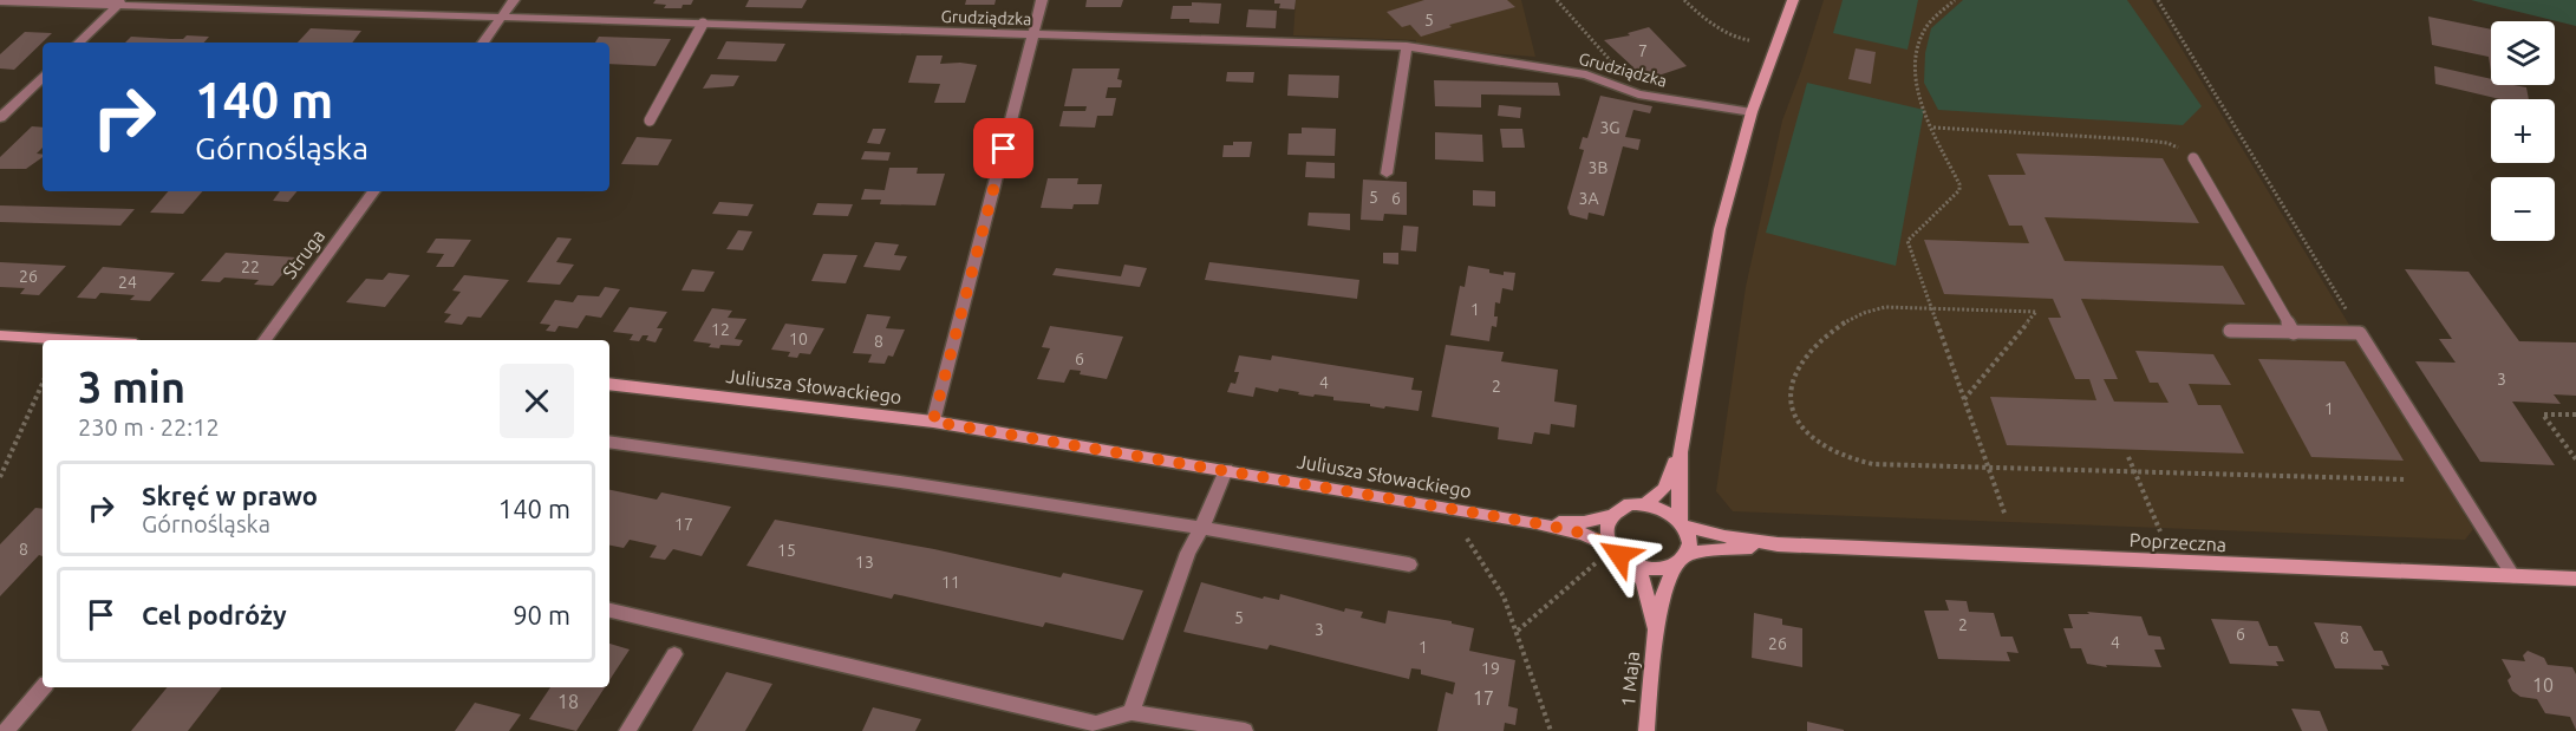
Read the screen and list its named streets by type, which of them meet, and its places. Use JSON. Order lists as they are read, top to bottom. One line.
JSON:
{"streets":{"street":["Grudziądzka","Struga","Juliusza Słowackiego","Poprzeczna","1 Maja"]},"crossings":[["Juliusza Słowackiego","Poprzeczna"],["Juliusza Słowackiego","1 Maja"],["Poprzeczna","1 Maja"]],"house_numbers":["5","7","3G","3B","5","6","3A","22","26","24","1","12","10","8","6","3","4","2","1","17","8","15","13","11","5","2","3","6","8","4","26","1","19","10","17","18"],"page":{"map_buttons":["+","−"],"turn":["140 m","Górnośląska"],"heading":["3 min","230 m · 22:12"],"list":[{"name":"Skręć w prawo","note":"Górnośląska","value":"140 m"},{"name":"Cel podróży","value":"90 m"}]}}
